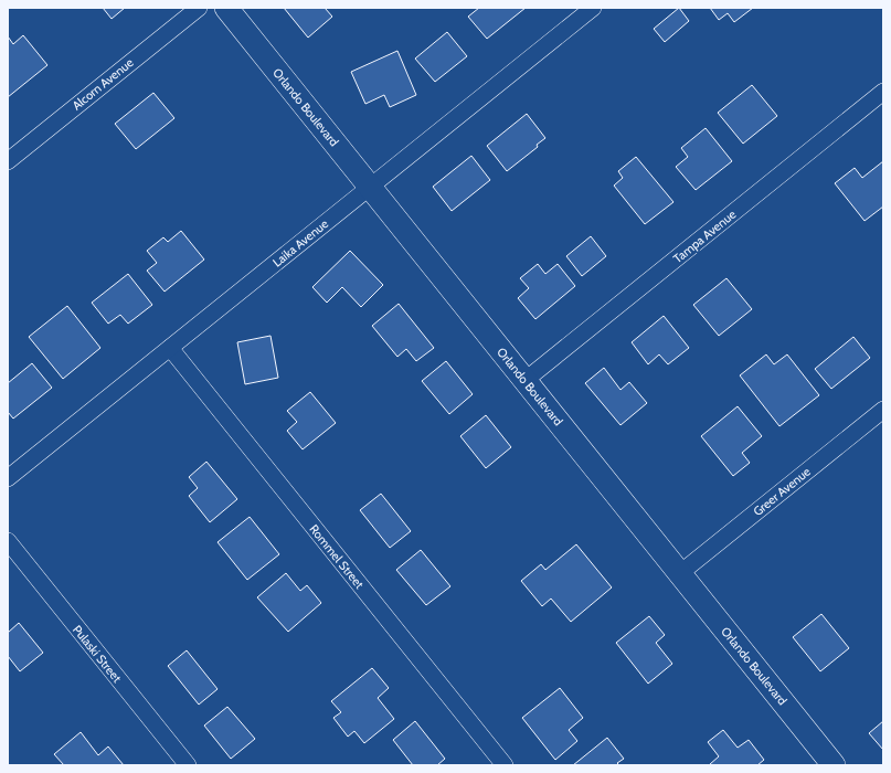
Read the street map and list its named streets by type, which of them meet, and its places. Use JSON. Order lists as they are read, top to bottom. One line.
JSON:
{"streets":{"street":["Alcorn Avenue","Orlando Boulevard","Tampa Avenue","Laika Avenue","Greer Avenue","Rommel Street","Pulaski Street"]},"crossings":[["Orlando Boulevard","Tampa Avenue"],["Orlando Boulevard","Laika Avenue"],["Orlando Boulevard","Greer Avenue"],["Laika Avenue","Rommel Street"]]}
